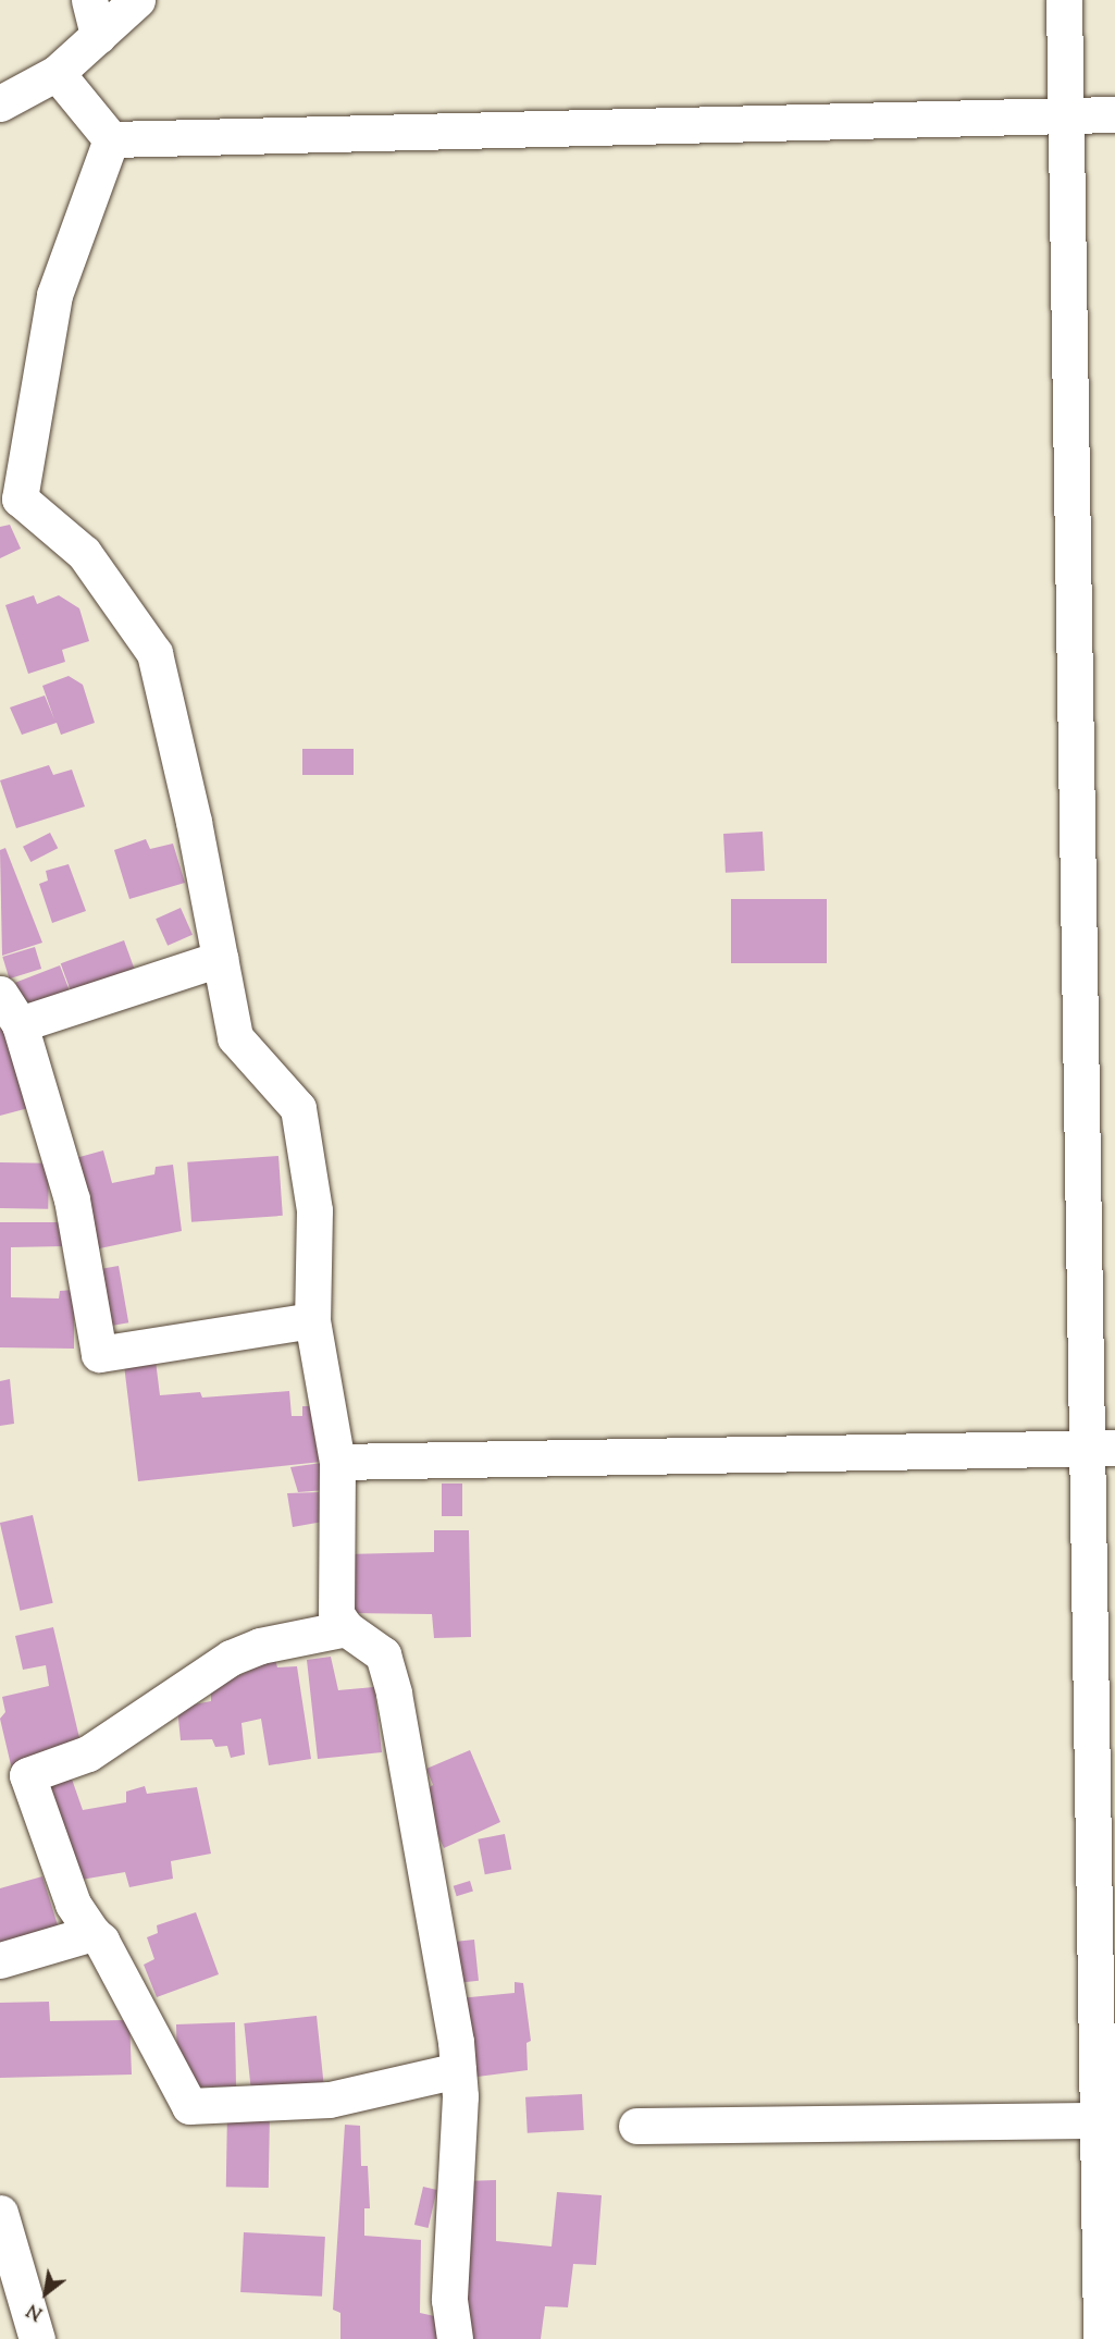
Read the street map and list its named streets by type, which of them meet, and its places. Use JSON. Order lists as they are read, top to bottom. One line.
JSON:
{"north":"bottom left"}
